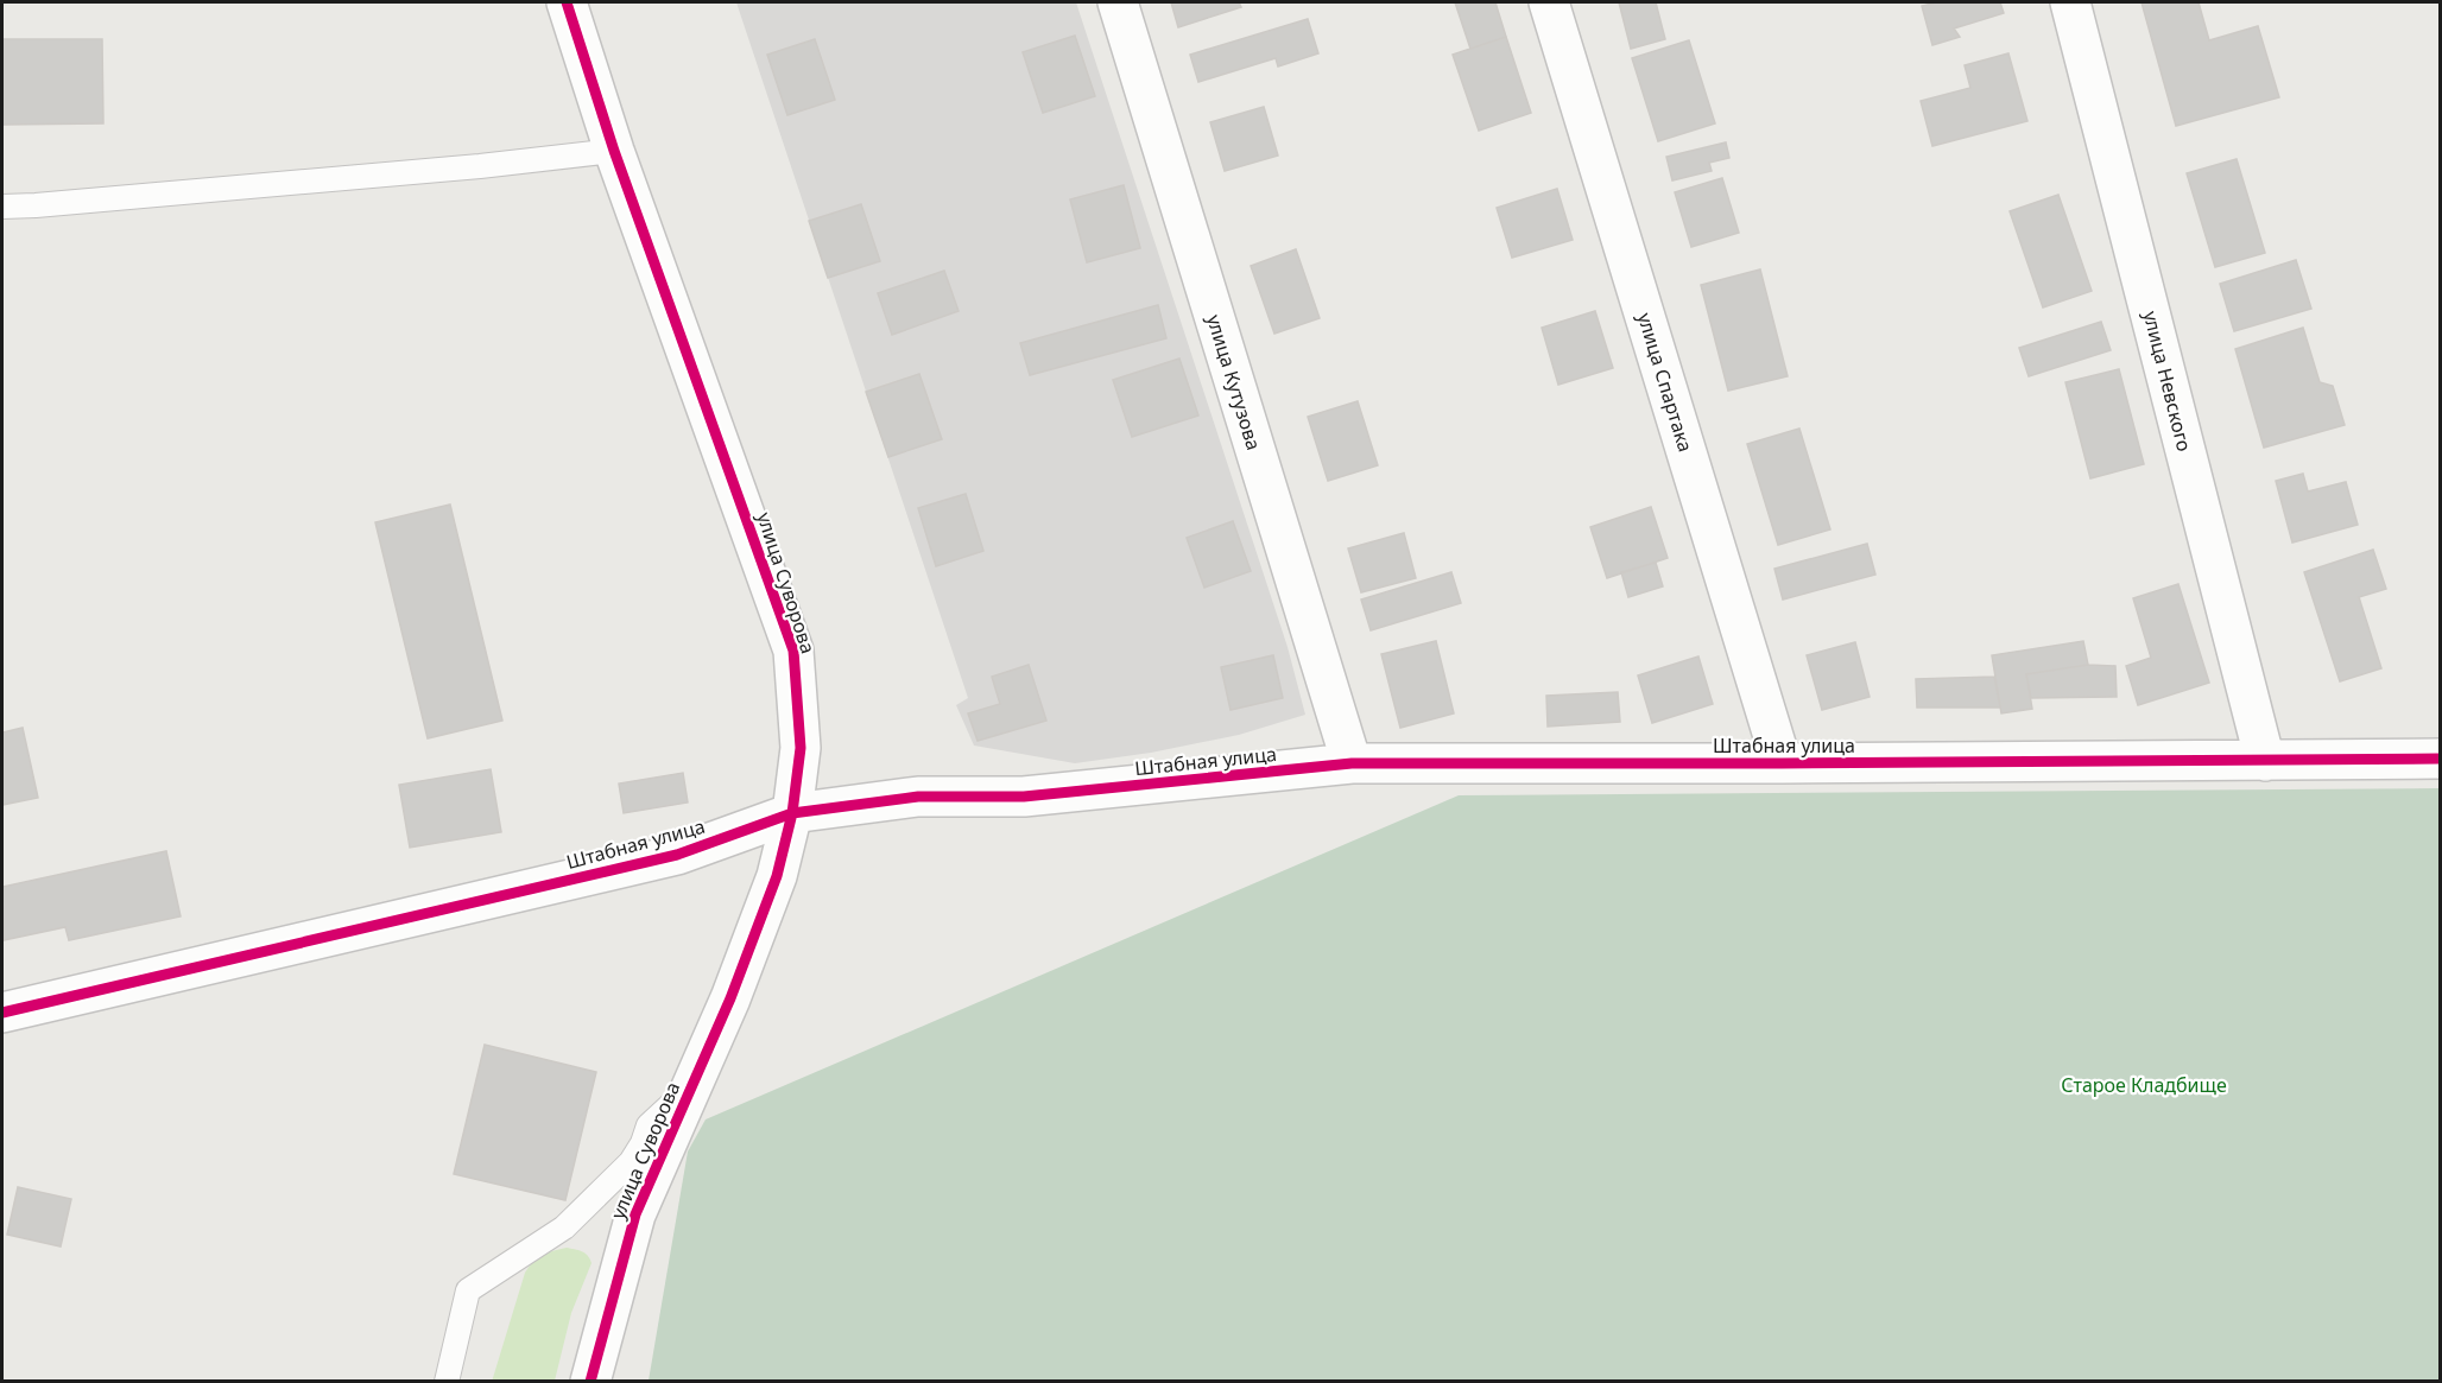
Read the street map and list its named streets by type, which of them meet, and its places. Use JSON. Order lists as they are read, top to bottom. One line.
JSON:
{"streets":{"street":["улица Невского","улица Кутузова","улица Спартака","улица Суворова","Штабная улица"]},"crossings":[["улица Невского","Штабная улица"],["улица Кутузова","Штабная улица"],["улица Спартака","Штабная улица"],["улица Суворова","Штабная улица"]],"parks":["Старое Кладбище"]}
